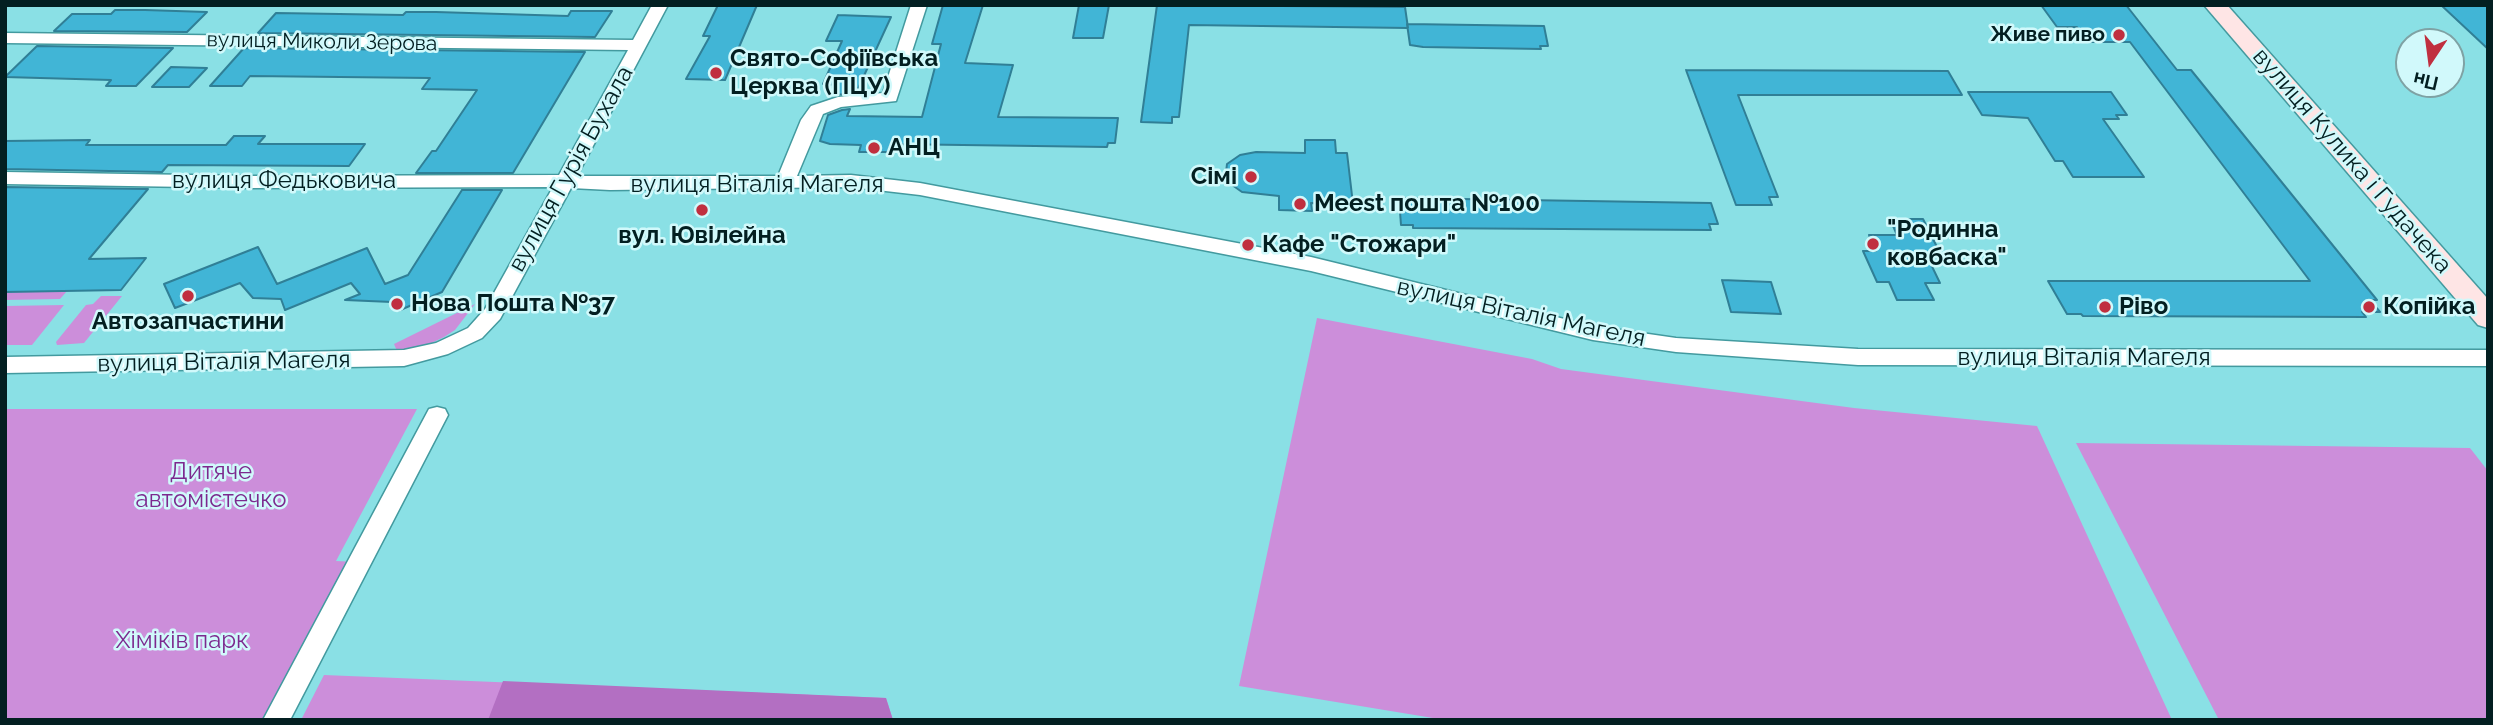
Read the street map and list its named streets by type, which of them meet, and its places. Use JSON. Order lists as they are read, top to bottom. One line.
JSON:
{"streets":{"main road":["вулиця Кулика і Гудачека"],"street":["вулиця Миколи Зерова","вулиця Гурія Бухала","вулиця Федьковича","вулиця Віталія Магеля"]},"crossings":[["вулиця Миколи Зерова","вулиця Гурія Бухала"],["вулиця Гурія Бухала","вулиця Федьковича"],["вулиця Гурія Бухала","вулиця Віталія Магеля"],["вулиця Федьковича","вулиця Віталія Магеля"]],"parks":["Дитяче автомістечко","Хіміків парк"],"places":["Живе пиво","Свято-Софіївська Церква (ПЦУ)","АНЦ","Сімі","Meest пошта №100","вул. Ювілейна","\"Родинна ковбаска\"","Кафе \"Стожари\"","Автозапчастини","Нова Пошта №37","Ріво","Копійка"],"north":"bottom"}
